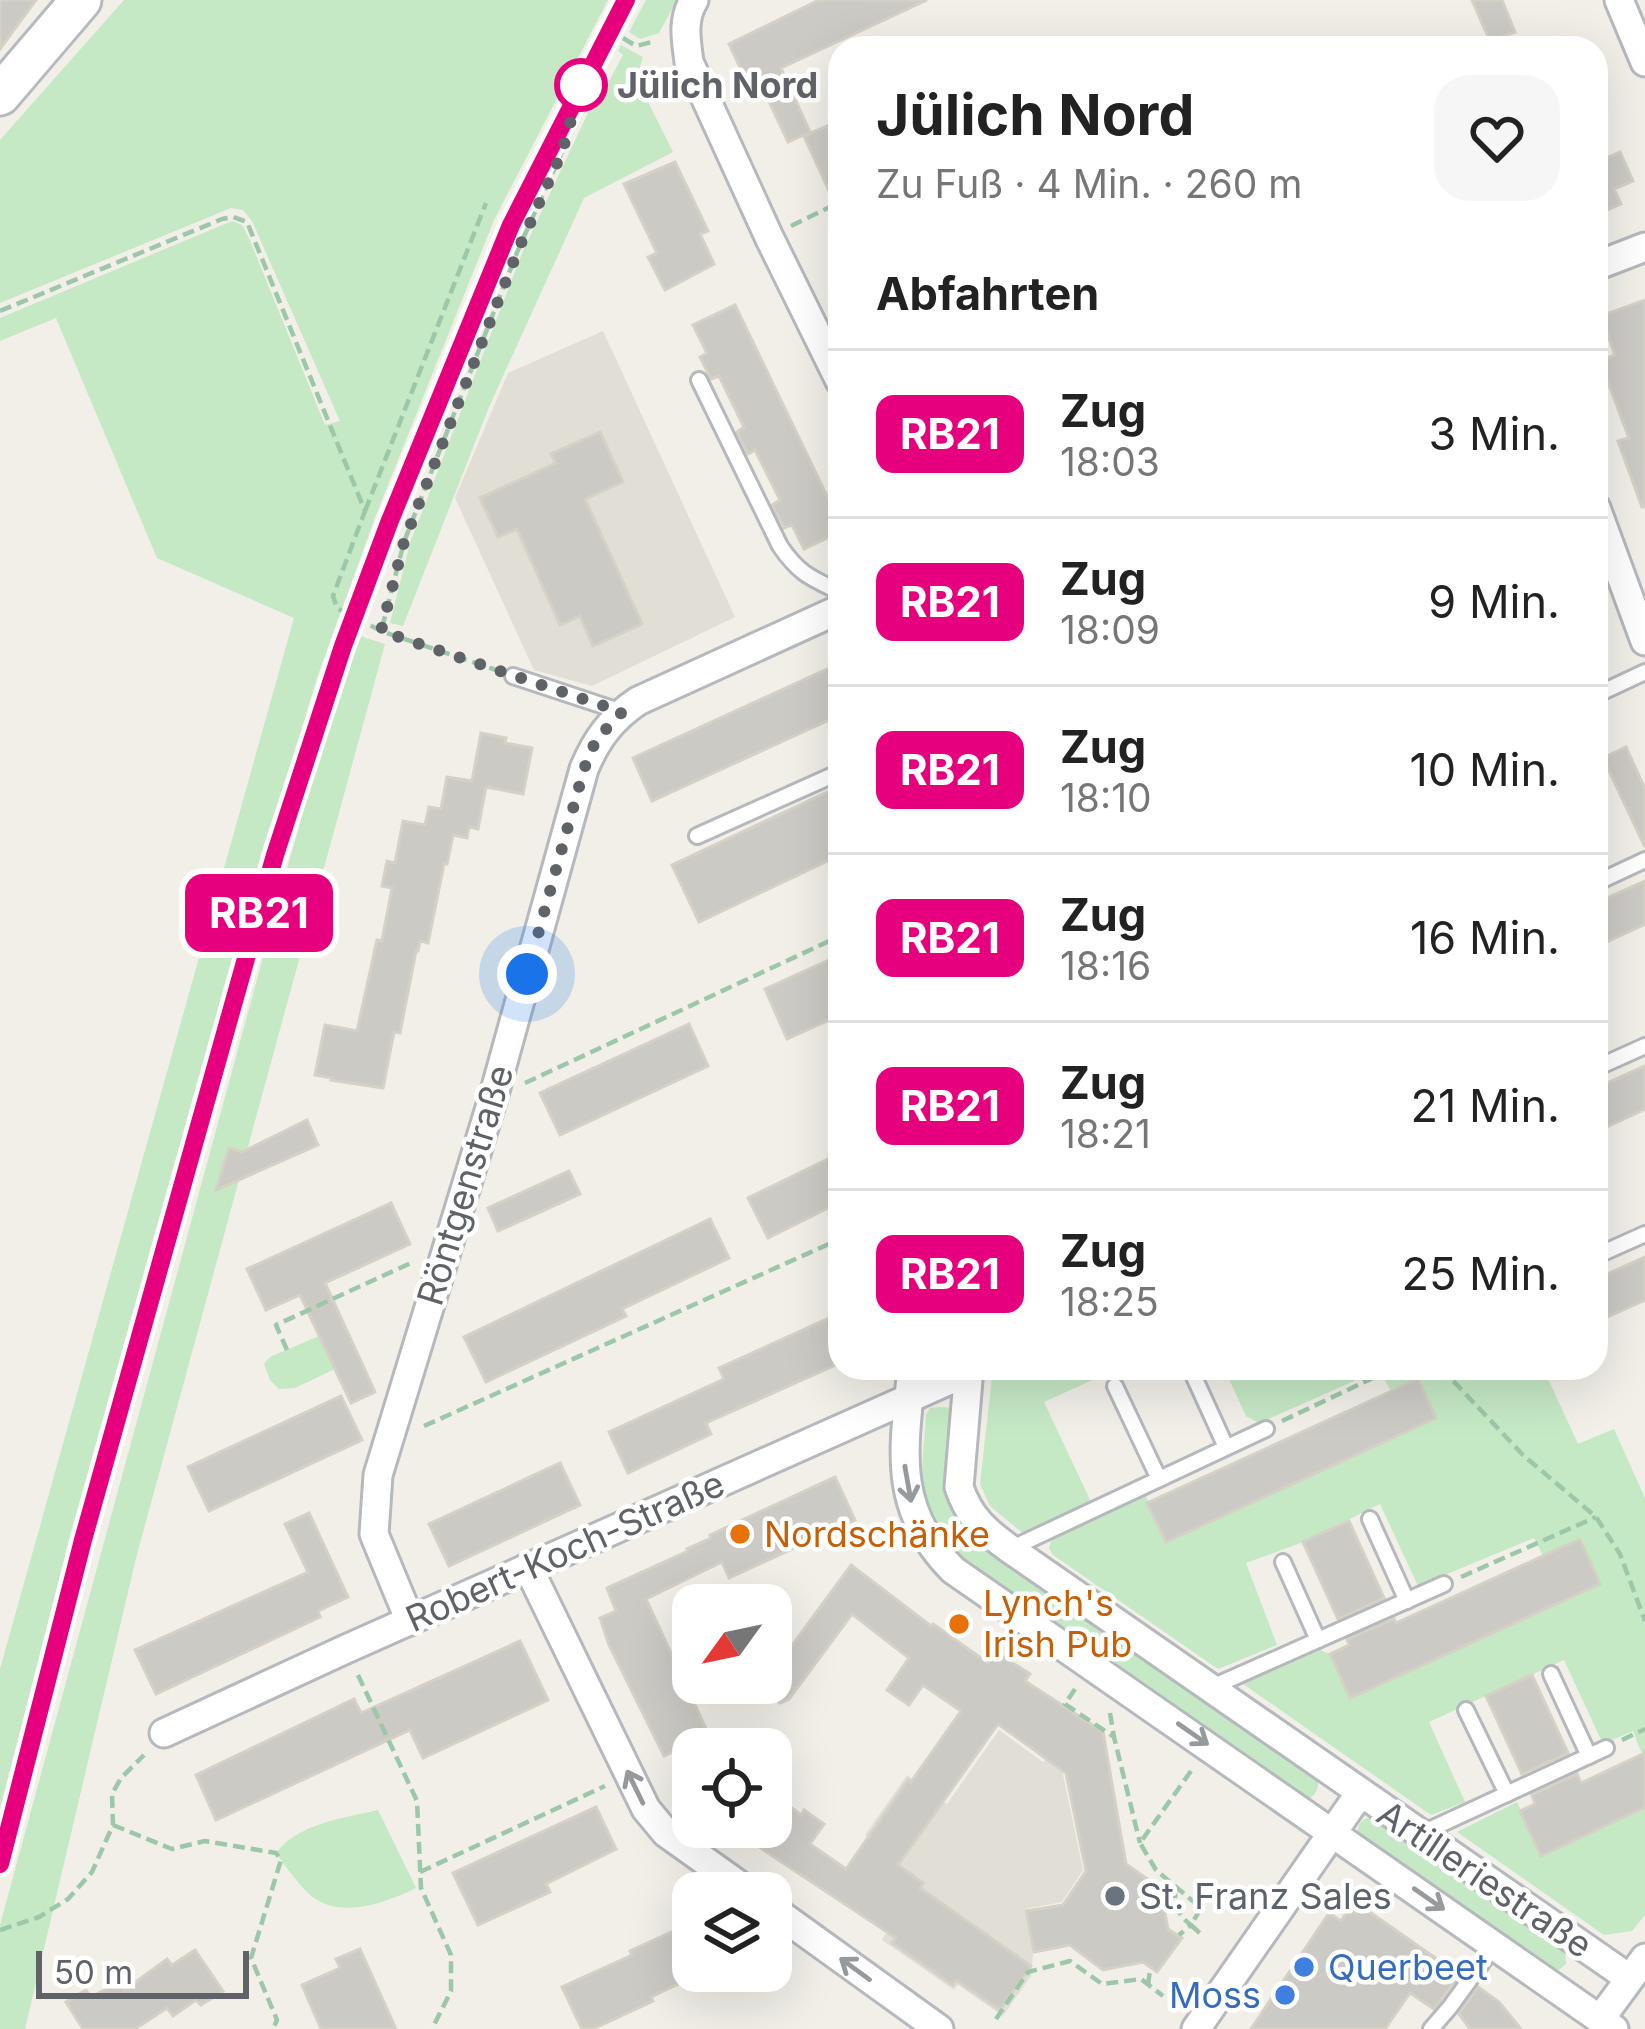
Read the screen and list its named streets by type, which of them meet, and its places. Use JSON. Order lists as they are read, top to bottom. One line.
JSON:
{"streets":{"street":["Röntgenstraße","Robert-Koch-Straße","Artilleriestraße"]},"crossings":[["Röntgenstraße","Robert-Koch-Straße"],["Robert-Koch-Straße","Artilleriestraße"]],"places":["Jülich Nord","Nordschänke","Lynch's Irish Pub","St. Franz Sales","Querbeet","Moss"],"scale_bar":"50 m","north":"bottom left","page":{"on_map":"RB21","heading":[["Jülich Nord","Zu Fuß · 4 Min. · 260 m"],"Abfahrten"],"list":[{"mark":"RB21","name":"Zug","note":"18:03","value":"3 Min."},{"mark":"RB21","name":"Zug","note":"18:09","value":"9 Min."},{"mark":"RB21","name":"Zug","note":"18:10","value":"10 Min."},{"mark":"RB21","name":"Zug","note":"18:16","value":"16 Min."},{"mark":"RB21","name":"Zug","note":"18:21","value":"21 Min."},{"mark":"RB21","name":"Zug","note":"18:25","value":"25 Min."}],"scale":"50 m"}}
